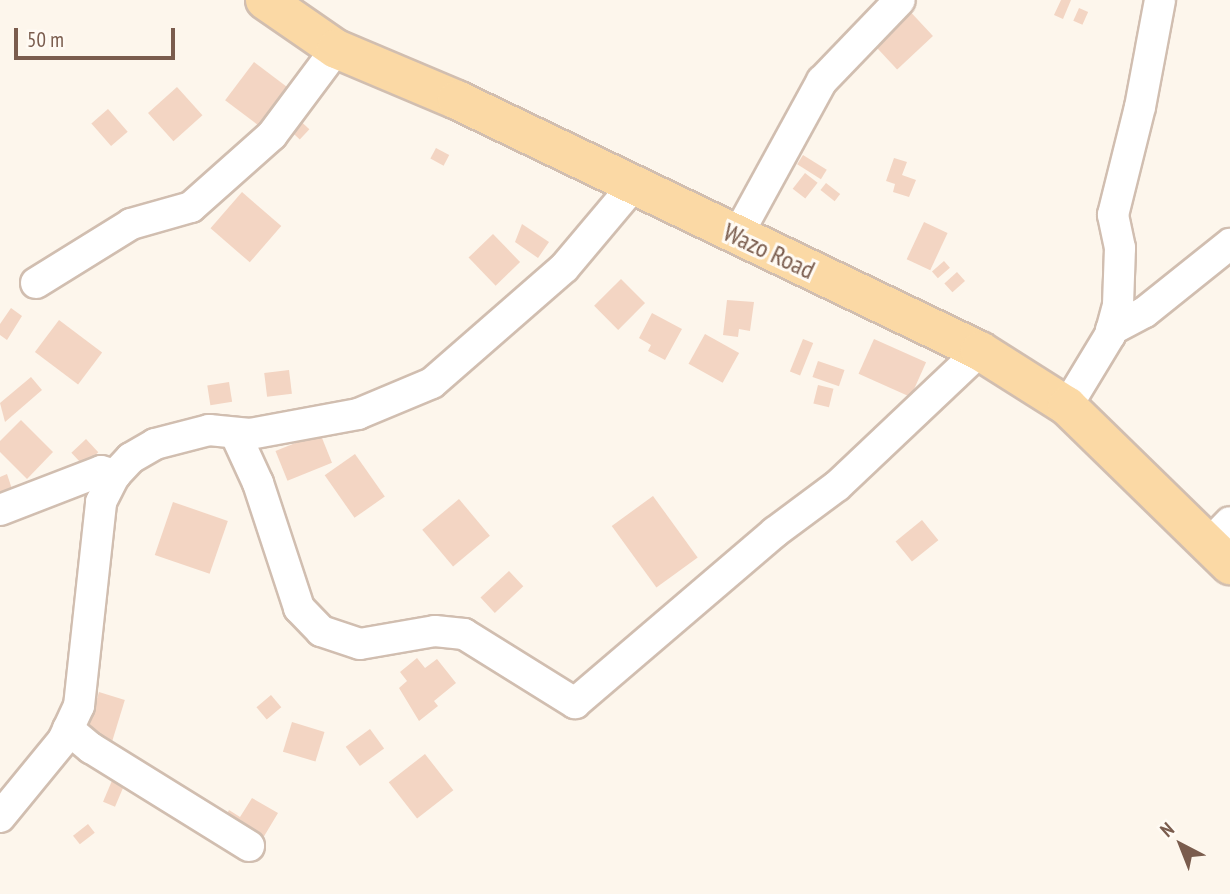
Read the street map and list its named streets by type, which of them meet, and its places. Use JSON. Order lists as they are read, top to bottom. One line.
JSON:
{"streets":{"main road":["Wazo Road"]},"scale_bar":"50 m","north":"top left"}
